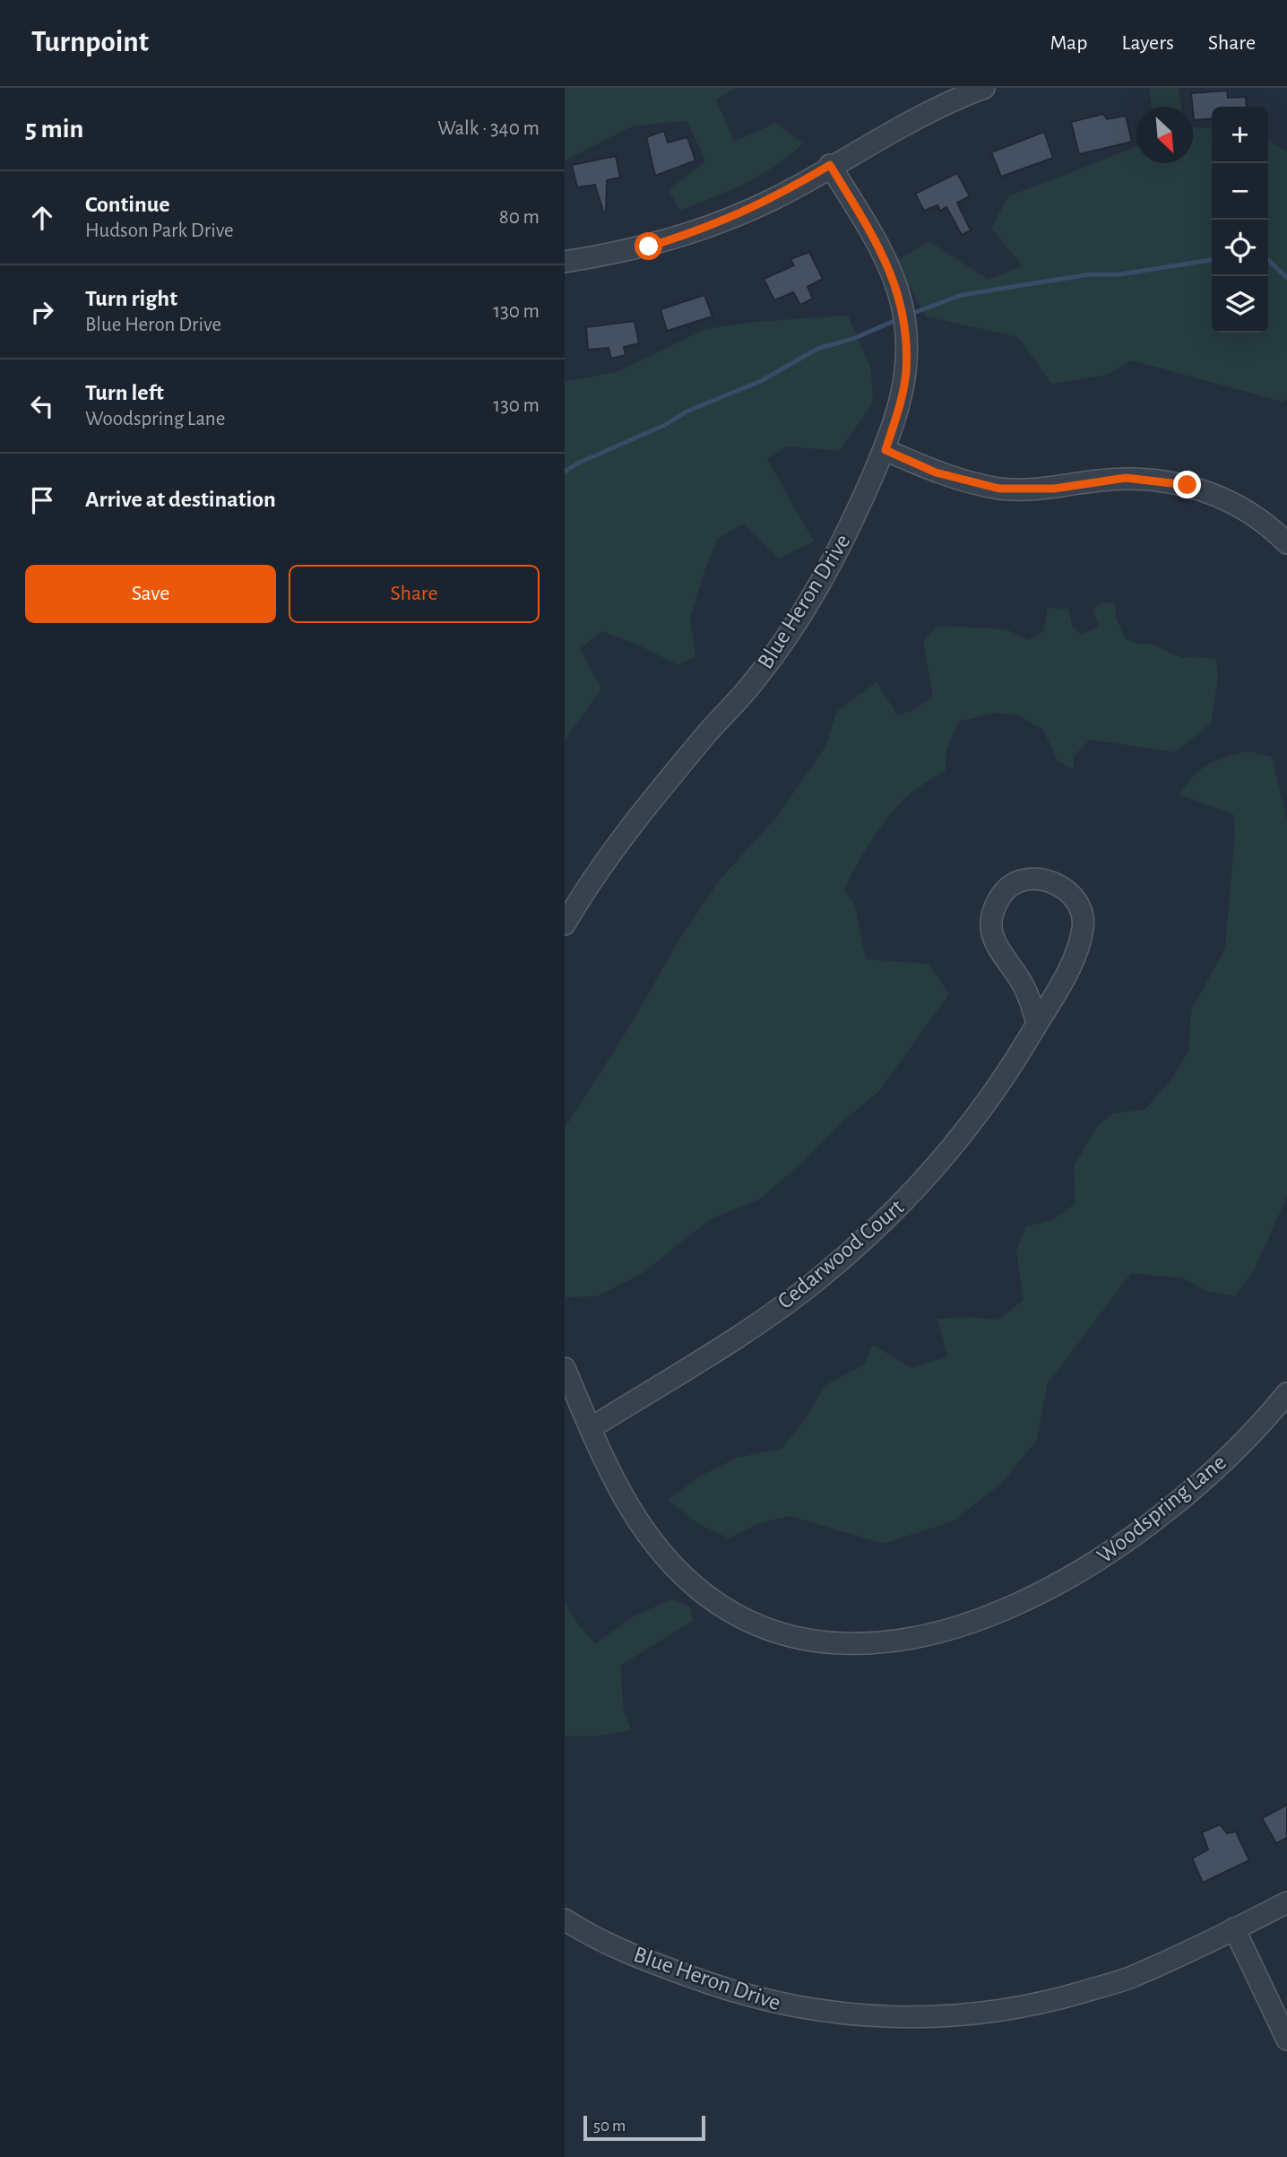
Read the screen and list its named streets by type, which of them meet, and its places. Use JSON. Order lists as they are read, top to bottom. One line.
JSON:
{"streets":{"street":["Blue Heron Drive","Cedarwood Court","Woodspring Lane"]},"crossings":[["Cedarwood Court","Woodspring Lane"]],"scale_bar":"50 m","north":"bottom right","page":{"header":"Turnpoint","nav":["Map","Layers","Share"],"heading":["5 min","Walk · 340 m"],"map_buttons":["+","−"],"list":[["Continue","Hudson Park Drive","80 m"],["Turn right","Blue Heron Drive","130 m"],["Turn left","Woodspring Lane","130 m"],"Arrive at destination"],"buttons":["Save","Share"],"scale":"50 m"}}
